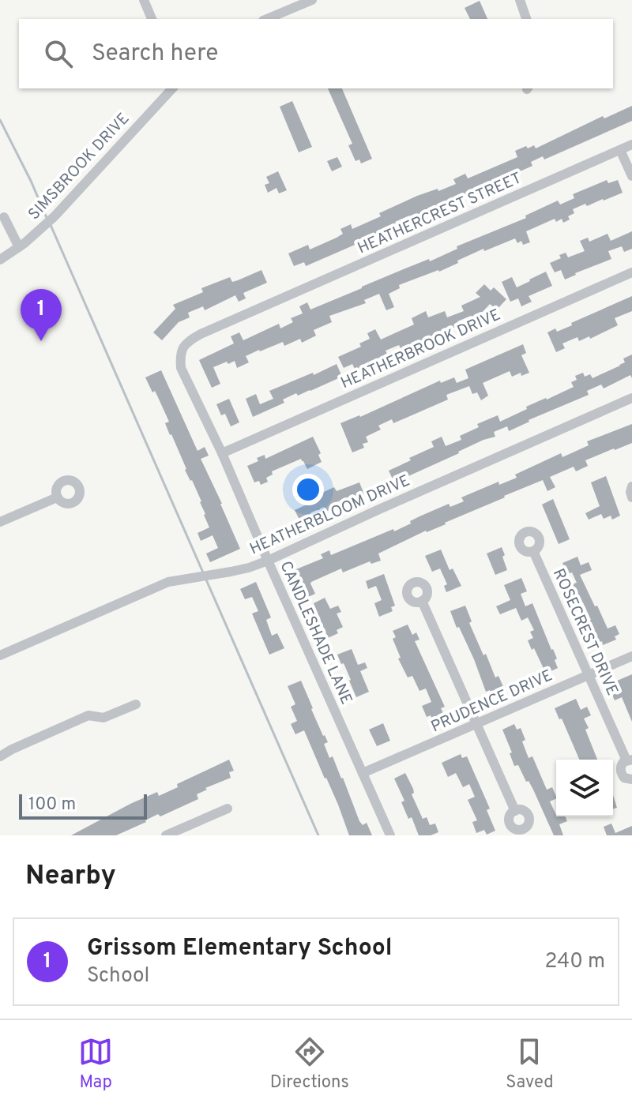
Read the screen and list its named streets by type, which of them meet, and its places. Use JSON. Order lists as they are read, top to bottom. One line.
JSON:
{"streets":{"street":["SIMSBROOK DRIVE","HEATHERCREST STREET","HEATHERBROOK DRIVE","HEATHERBLOOM DRIVE","ROSECREST DRIVE","CANDLESHADE LANE","PRUDENCE DRIVE"]},"crossings":[["HEATHERCREST STREET","CANDLESHADE LANE"],["HEATHERBROOK DRIVE","CANDLESHADE LANE"],["HEATHERBLOOM DRIVE","CANDLESHADE LANE"],["ROSECREST DRIVE","PRUDENCE DRIVE"],["CANDLESHADE LANE","PRUDENCE DRIVE"]],"scale_bar":"100 m","page":{"search":"Search here","pins":"1","scale":"100 m","heading":"Nearby","list":[{"mark":"1","name":"Grissom Elementary School","note":"School","value":"240 m"}],"nav":["Map","Directions","Saved"]}}
